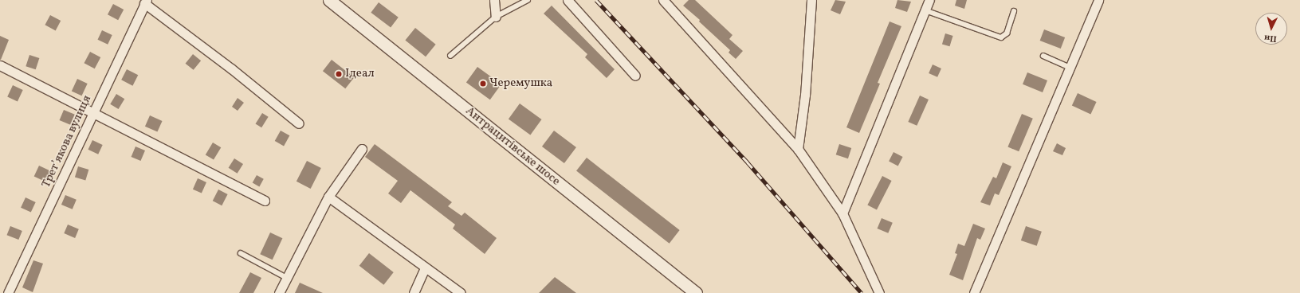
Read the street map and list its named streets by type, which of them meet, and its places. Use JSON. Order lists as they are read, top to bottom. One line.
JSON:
{"streets":{"main road":["Антрацитівське шосе"],"street":["Третʼякова вулиця"]},"places":["Ідеал","Черемушка"],"north":"bottom"}
